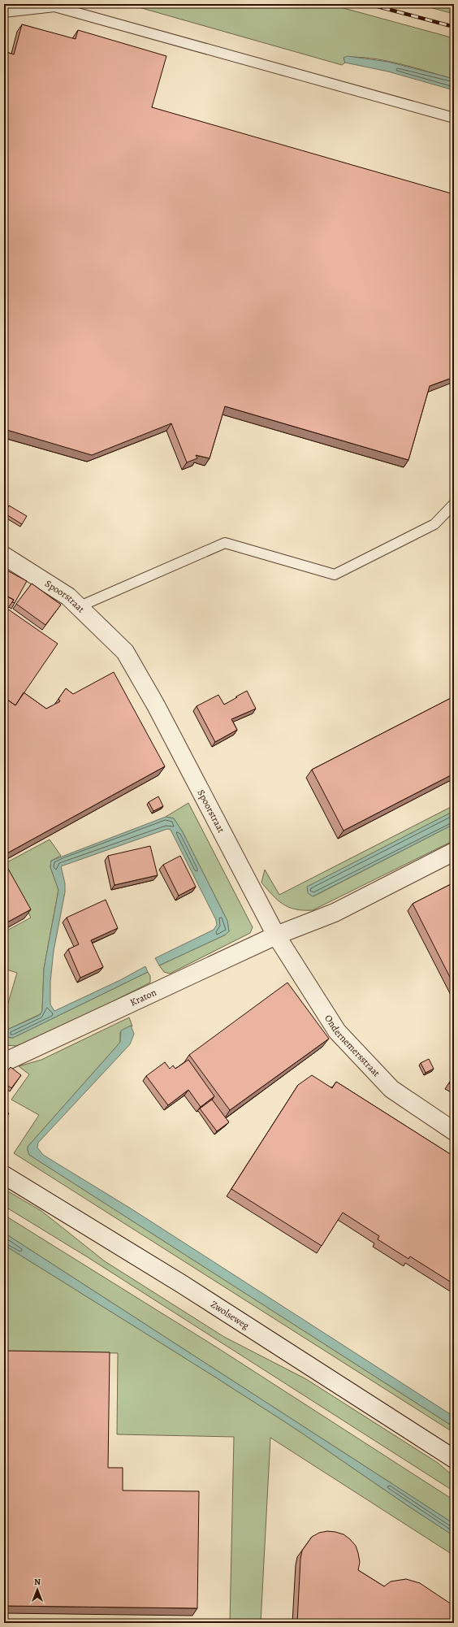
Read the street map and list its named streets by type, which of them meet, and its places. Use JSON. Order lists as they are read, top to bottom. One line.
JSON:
{"streets":{"street":["Spoorstraat","Kraton","Ondernemersstraat","Zwolseweg"]},"crossings":[["Spoorstraat","Kraton"],["Spoorstraat","Ondernemersstraat"],["Kraton","Ondernemersstraat"]],"north":"top"}
